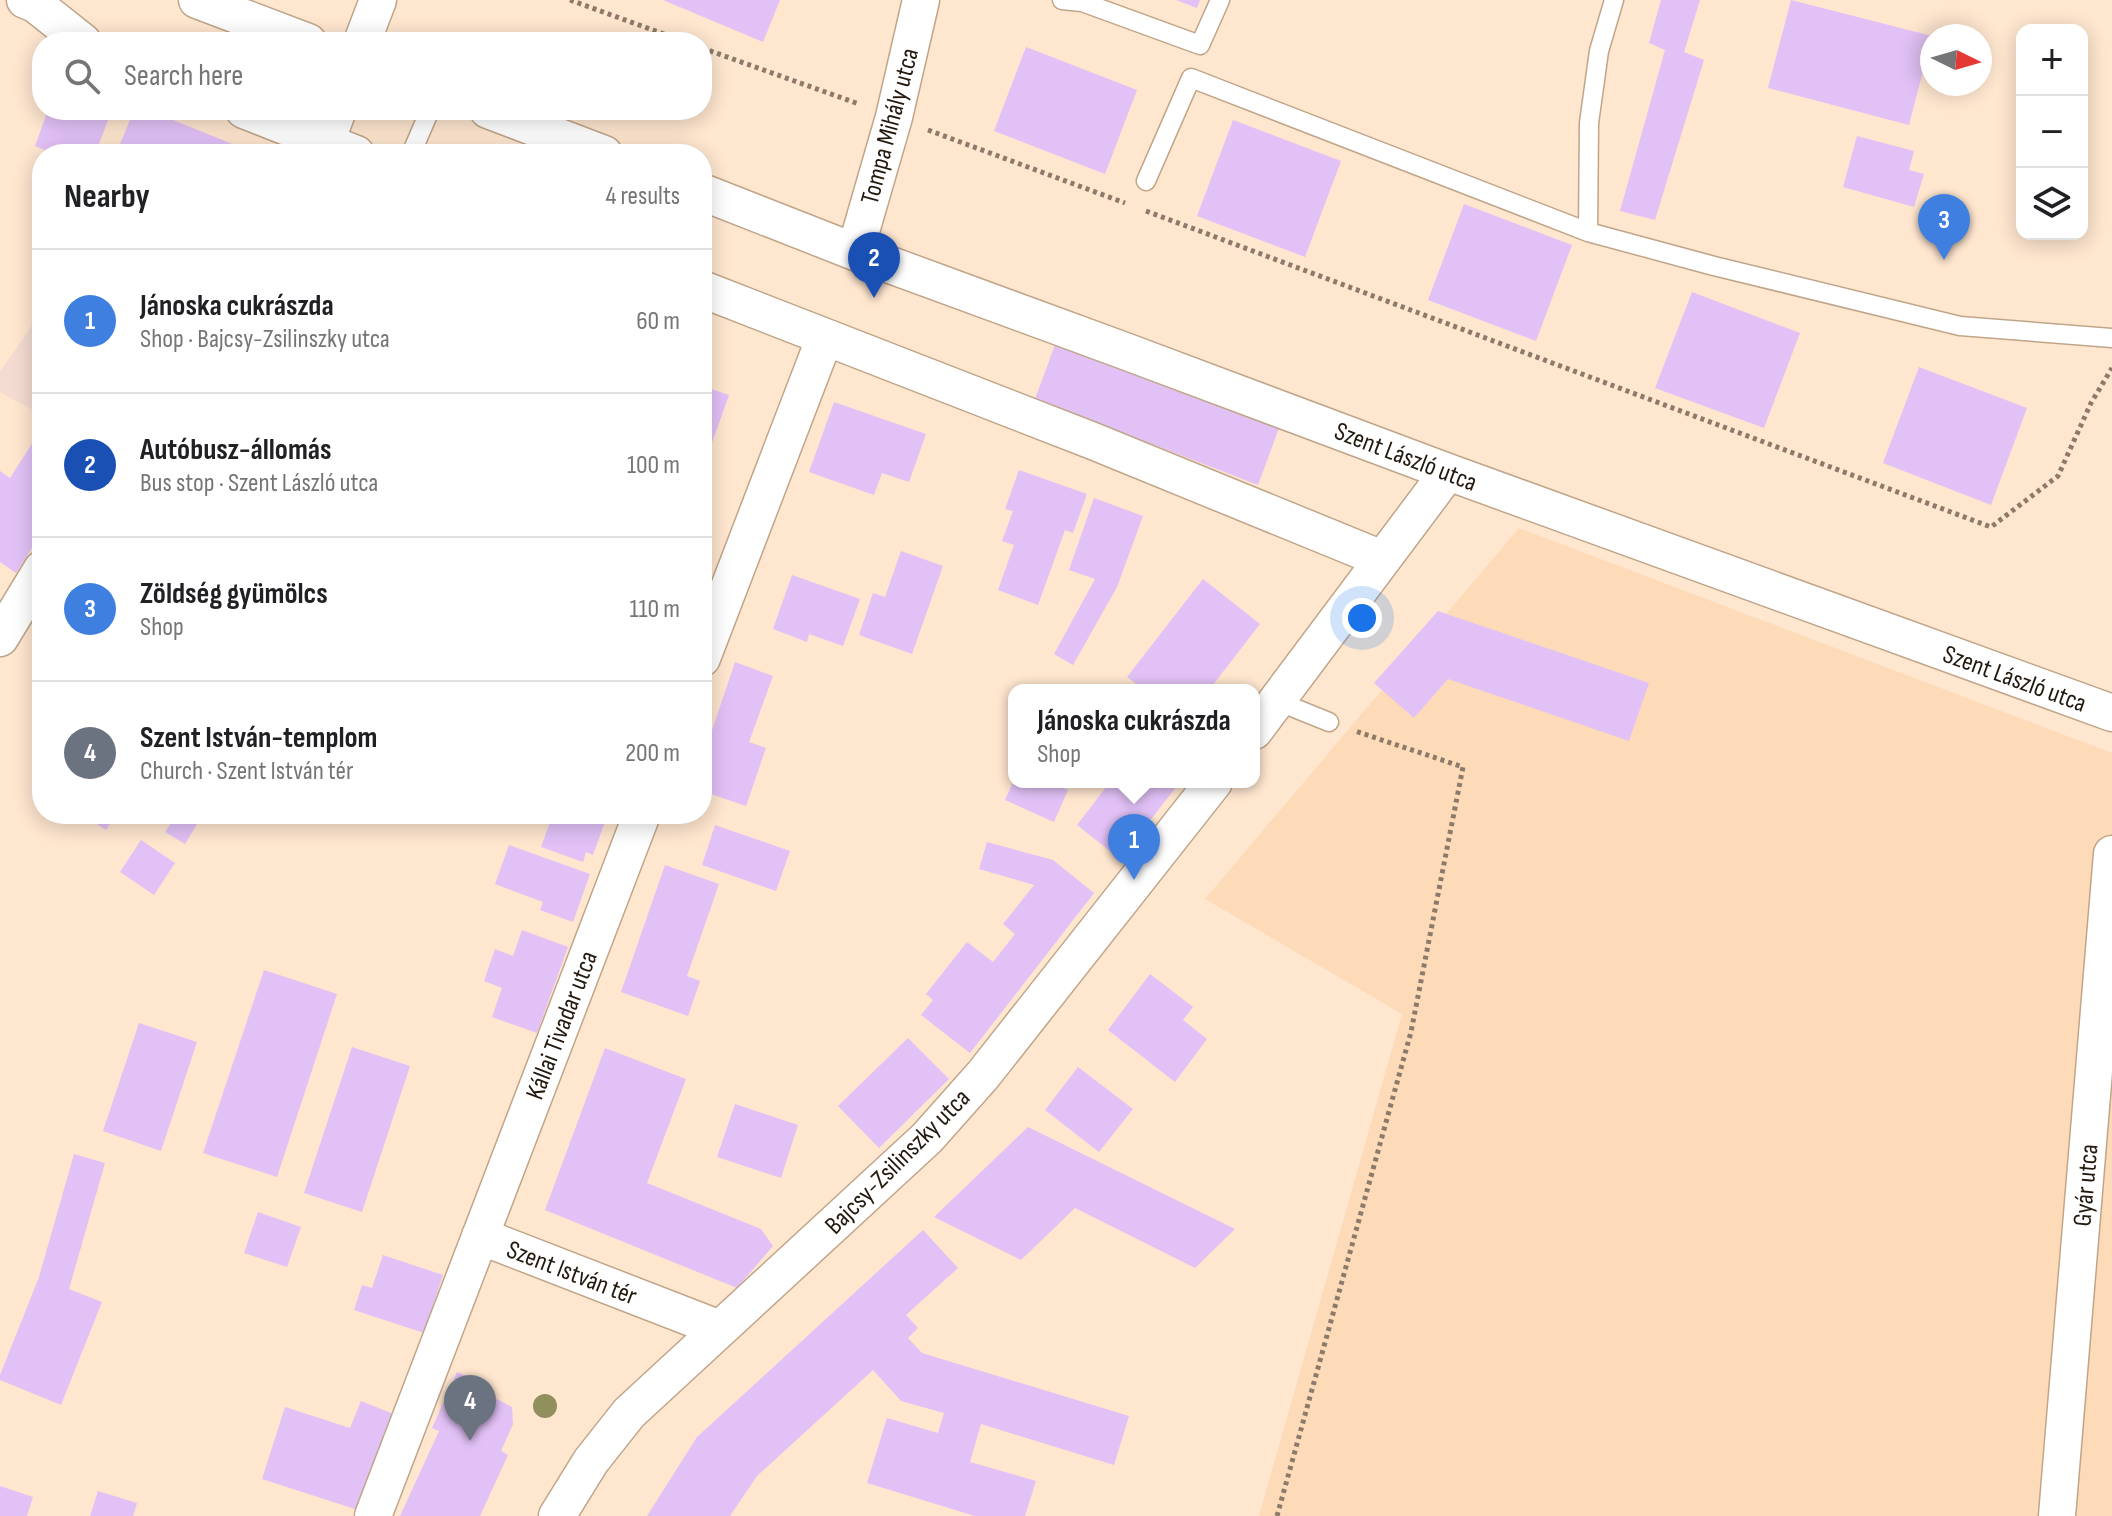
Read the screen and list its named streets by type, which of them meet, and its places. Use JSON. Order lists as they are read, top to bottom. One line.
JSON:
{"streets":{"street":["Tompa Mihály utca","Szent László utca","Kállai Tivadar utca","Bajcsy-Zsilinszky utca","Gyár utca","Szent István tér"]},"crossings":[["Tompa Mihály utca","Szent László utca"],["Kállai Tivadar utca","Szent István tér"],["Bajcsy-Zsilinszky utca","Szent István tér"]],"north":"right","page":{"map_buttons":["+","−"],"search":"Search here","heading":["Nearby","4 results"],"pins":["3","2","1","4"],"list":[{"mark":"1","name":"Jánoska cukrászda","note":"Shop · Bajcsy-Zsilinszky utca","value":"60 m"},{"mark":"2","name":"Autóbusz-állomás","note":"Bus stop · Szent László utca","value":"100 m"},{"mark":"3","name":"Zöldség gyümölcs","note":"Shop","value":"110 m"},{"mark":"4","name":"Szent István-templom","note":"Church · Szent István tér","value":"200 m"}],"popup":["Jánoska cukrászda","Shop"]}}
